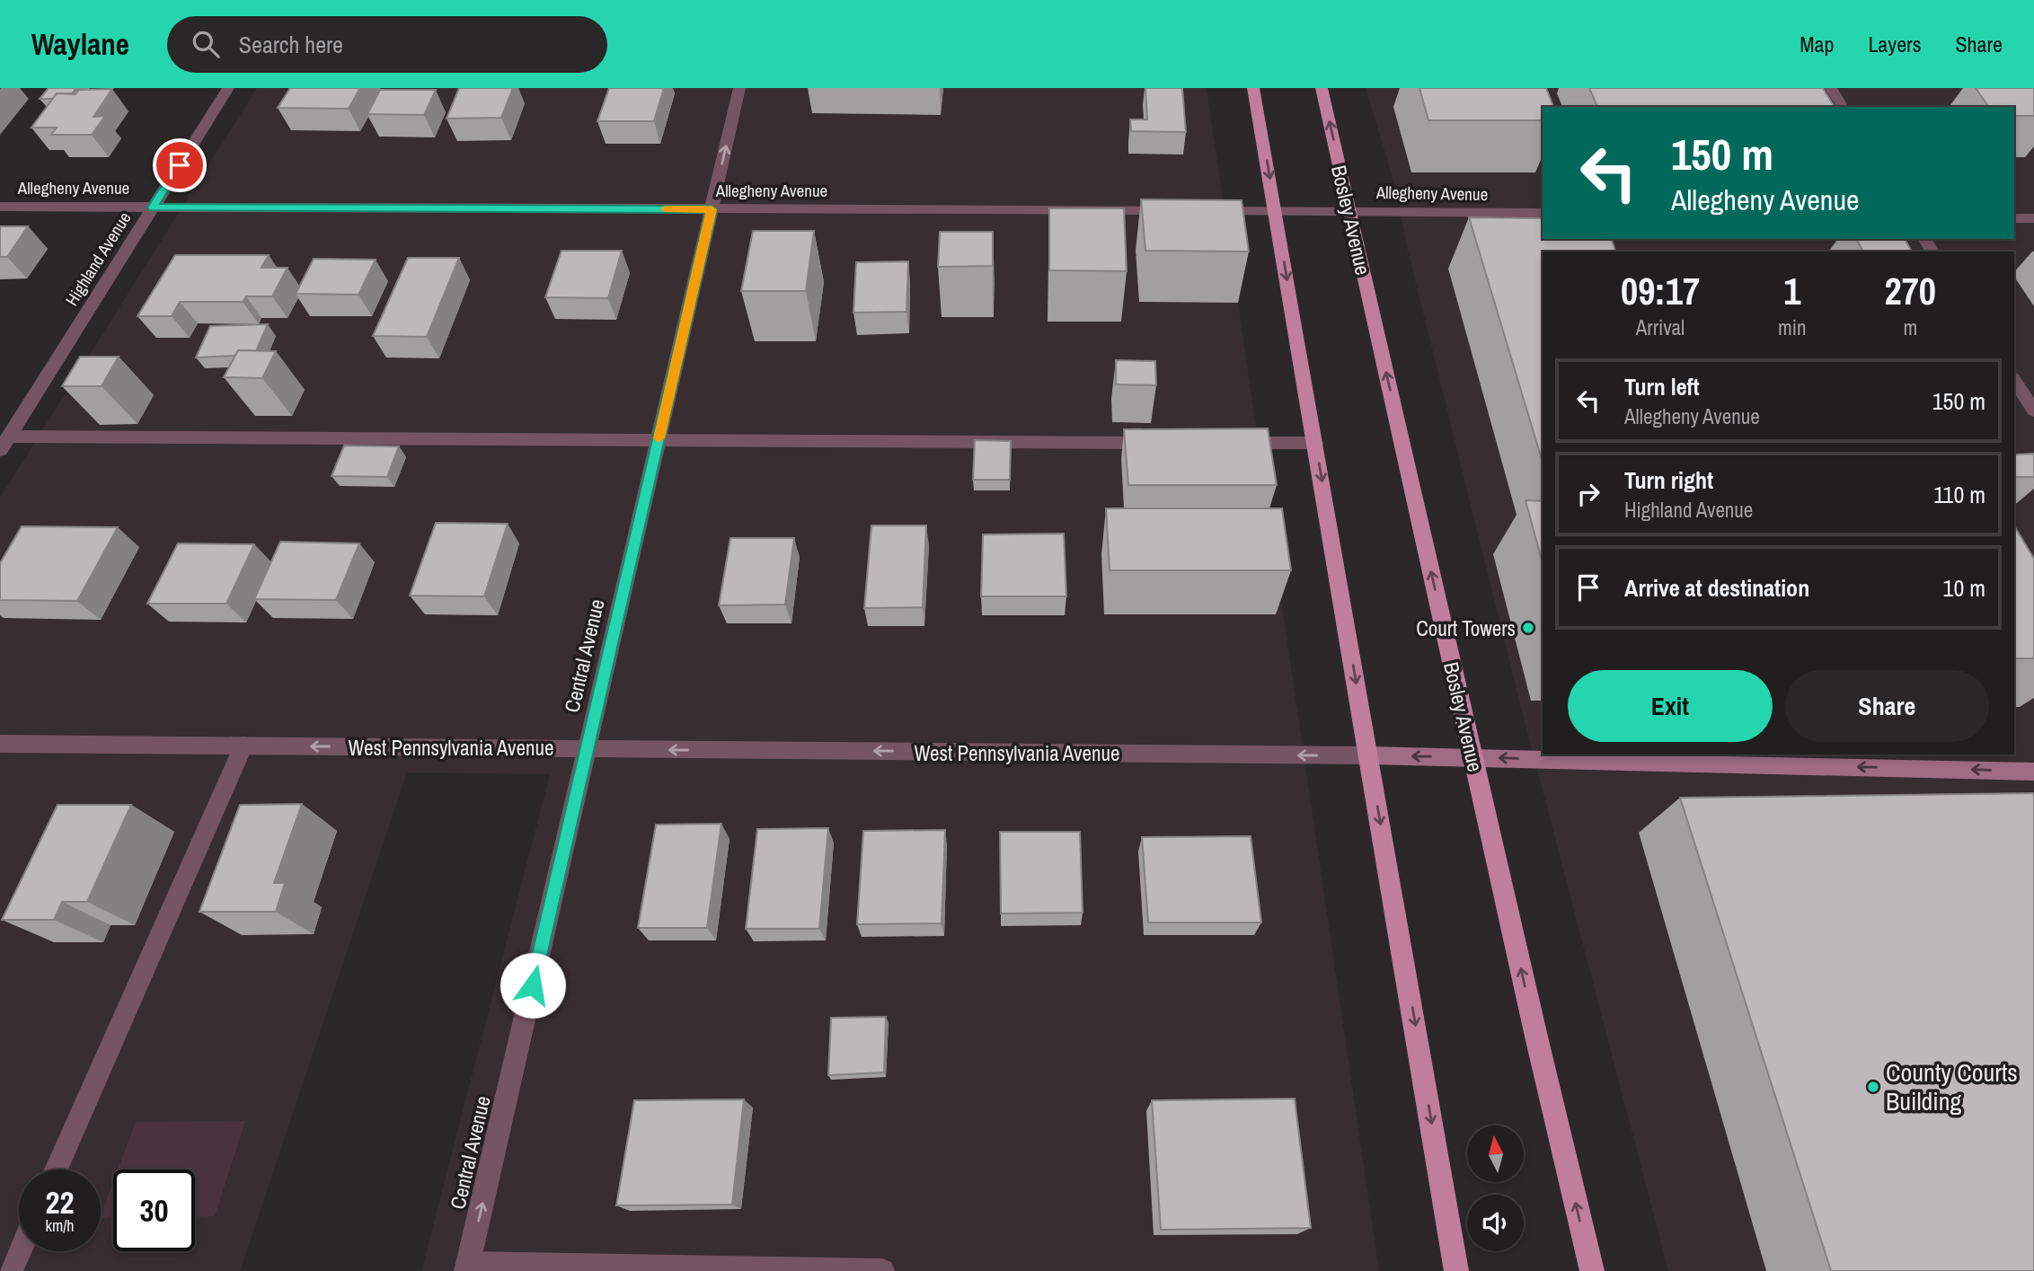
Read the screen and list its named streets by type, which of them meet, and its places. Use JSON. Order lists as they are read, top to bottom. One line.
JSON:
{"streets":{"main road":["Bosley Avenue"],"street":["Allegheny Avenue","Highland Avenue","Central Avenue","West Pennsylvania Avenue"]},"crossings":[["Allegheny Avenue","Bosley Avenue"],["Allegheny Avenue","Highland Avenue"],["Allegheny Avenue","Central Avenue"],["Bosley Avenue","West Pennsylvania Avenue"],["Central Avenue","West Pennsylvania Avenue"]],"one_way":["Central Avenue","West Pennsylvania Avenue"],"places":["Court Towers","County Courts Building"],"north":"top","page":{"header":"Waylane","search":"Search here","nav":["Map","Layers","Share"],"turn":["150 m","Allegheny Avenue"],"eta":["09:17","Arrival","1","min","270","m"],"list":[{"name":"Turn left","note":"Allegheny Avenue","value":"150 m"},{"name":"Turn right","note":"Highland Avenue","value":"110 m"},{"name":"Arrive at destination","value":"10 m"}],"buttons":["Exit","Share"],"speed":"22 km/h","limit":"30"}}
